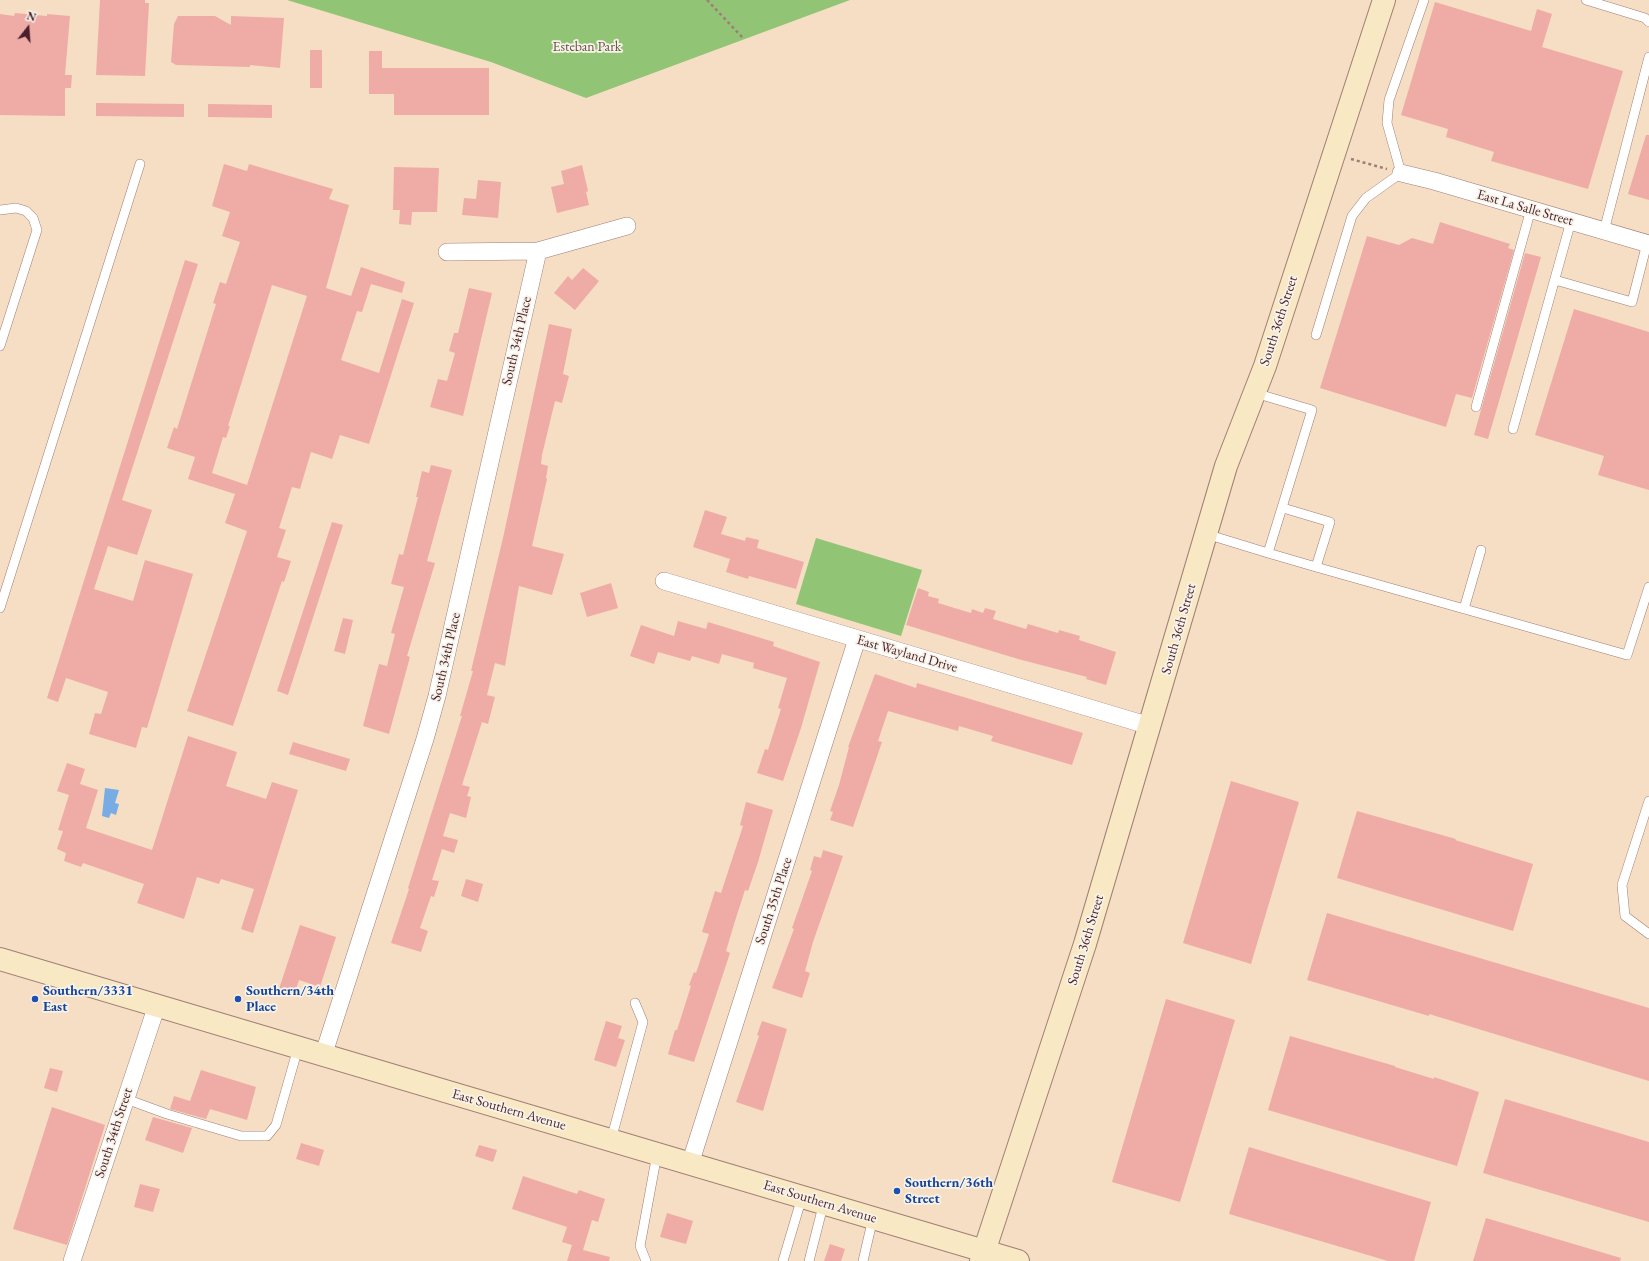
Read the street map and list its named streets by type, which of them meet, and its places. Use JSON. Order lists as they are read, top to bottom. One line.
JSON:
{"streets":{"street":["East La Salle Street","South 36th Street","South 34th Place","East Wayland Drive","South 35th Place","East Southern Avenue","South 34th Street"]},"crossings":[["South 36th Street","East Wayland Drive"],["South 36th Street","East Southern Avenue"],["South 34th Place","East Southern Avenue"],["East Wayland Drive","South 35th Place"],["South 35th Place","East Southern Avenue"],["East Southern Avenue","South 34th Street"]],"parks":["Esteban Park"],"places":["Southern/3331 East","Southern/34th Place","Southern/36th Street"],"north":"top"}
